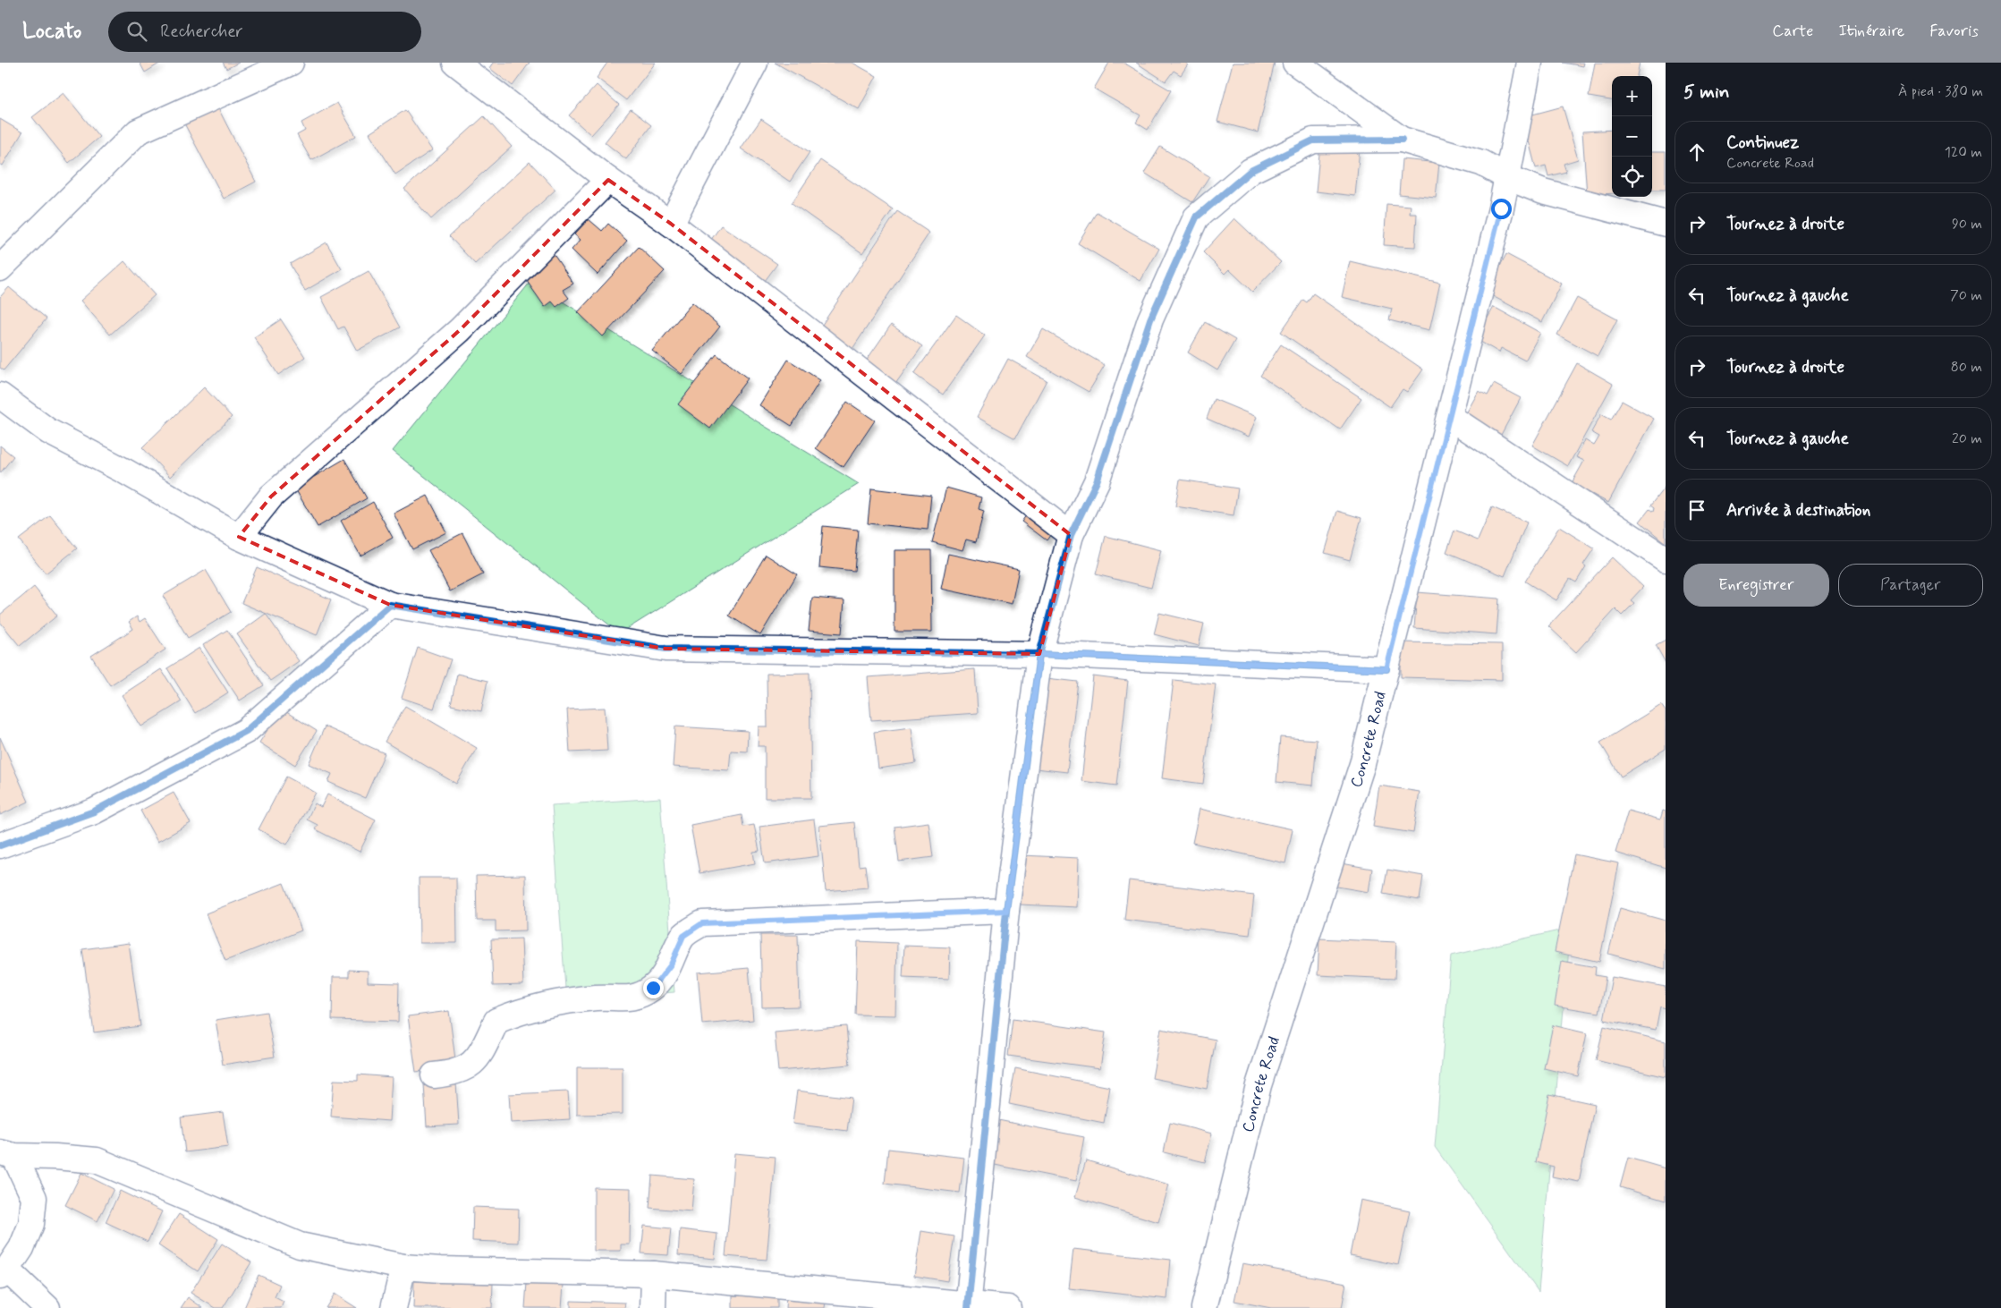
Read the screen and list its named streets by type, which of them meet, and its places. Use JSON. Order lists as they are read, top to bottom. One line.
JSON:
{"streets":{"street":["Concrete Road"]},"page":{"header":"Locato","search":"Rechercher","nav":["Carte","Itinéraire","Favoris"],"heading":["5 min","À pied · 380 m"],"map_buttons":["+","−"],"list":[["Continuez","Concrete Road","120 m"],["Tournez à droite","90 m"],["Tournez à gauche","70 m"],["Tournez à droite","80 m"],["Tournez à gauche","20 m"],"Arrivée à destination"],"buttons":["Enregistrer","Partager"]}}
